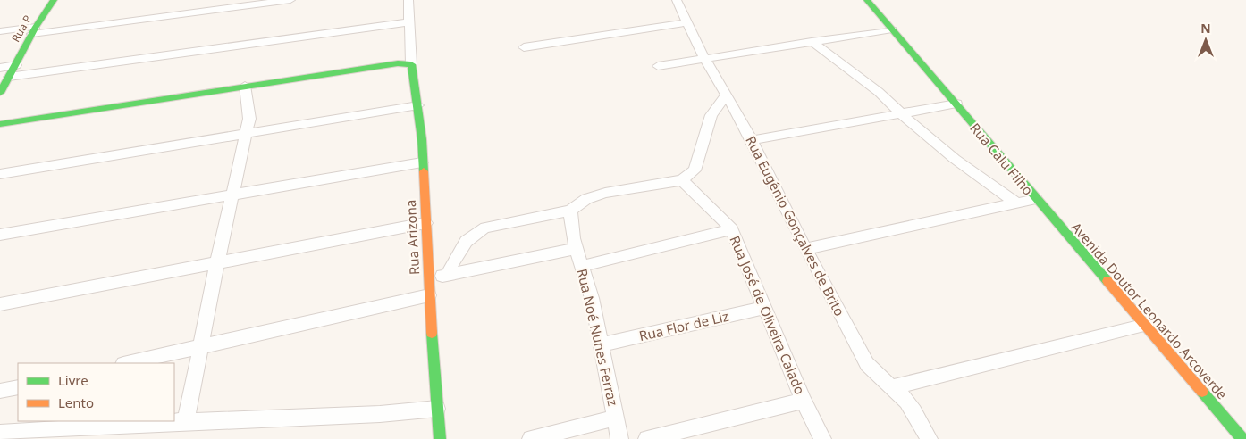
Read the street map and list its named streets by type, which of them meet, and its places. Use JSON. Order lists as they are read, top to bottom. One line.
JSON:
{"streets":{"street":["Rua P","Rua Calu Filho","Rua Eugênio Gonçalves de Brito","Rua Arizona","Avenida Doutor Leonardo Arcoverde","Rua José de Oliveira Calado","Rua Flor de Liz","Rua Noé Nunes Ferraz"]},"crossings":[["Rua Calu Filho","Rua Eugênio Gonçalves de Brito"],["Rua Calu Filho","Avenida Doutor Leonardo Arcoverde"],["Rua José de Oliveira Calado","Rua Flor de Liz"],["Rua Flor de Liz","Rua Noé Nunes Ferraz"]],"legend":["Livre","Lento"],"north":"top"}
